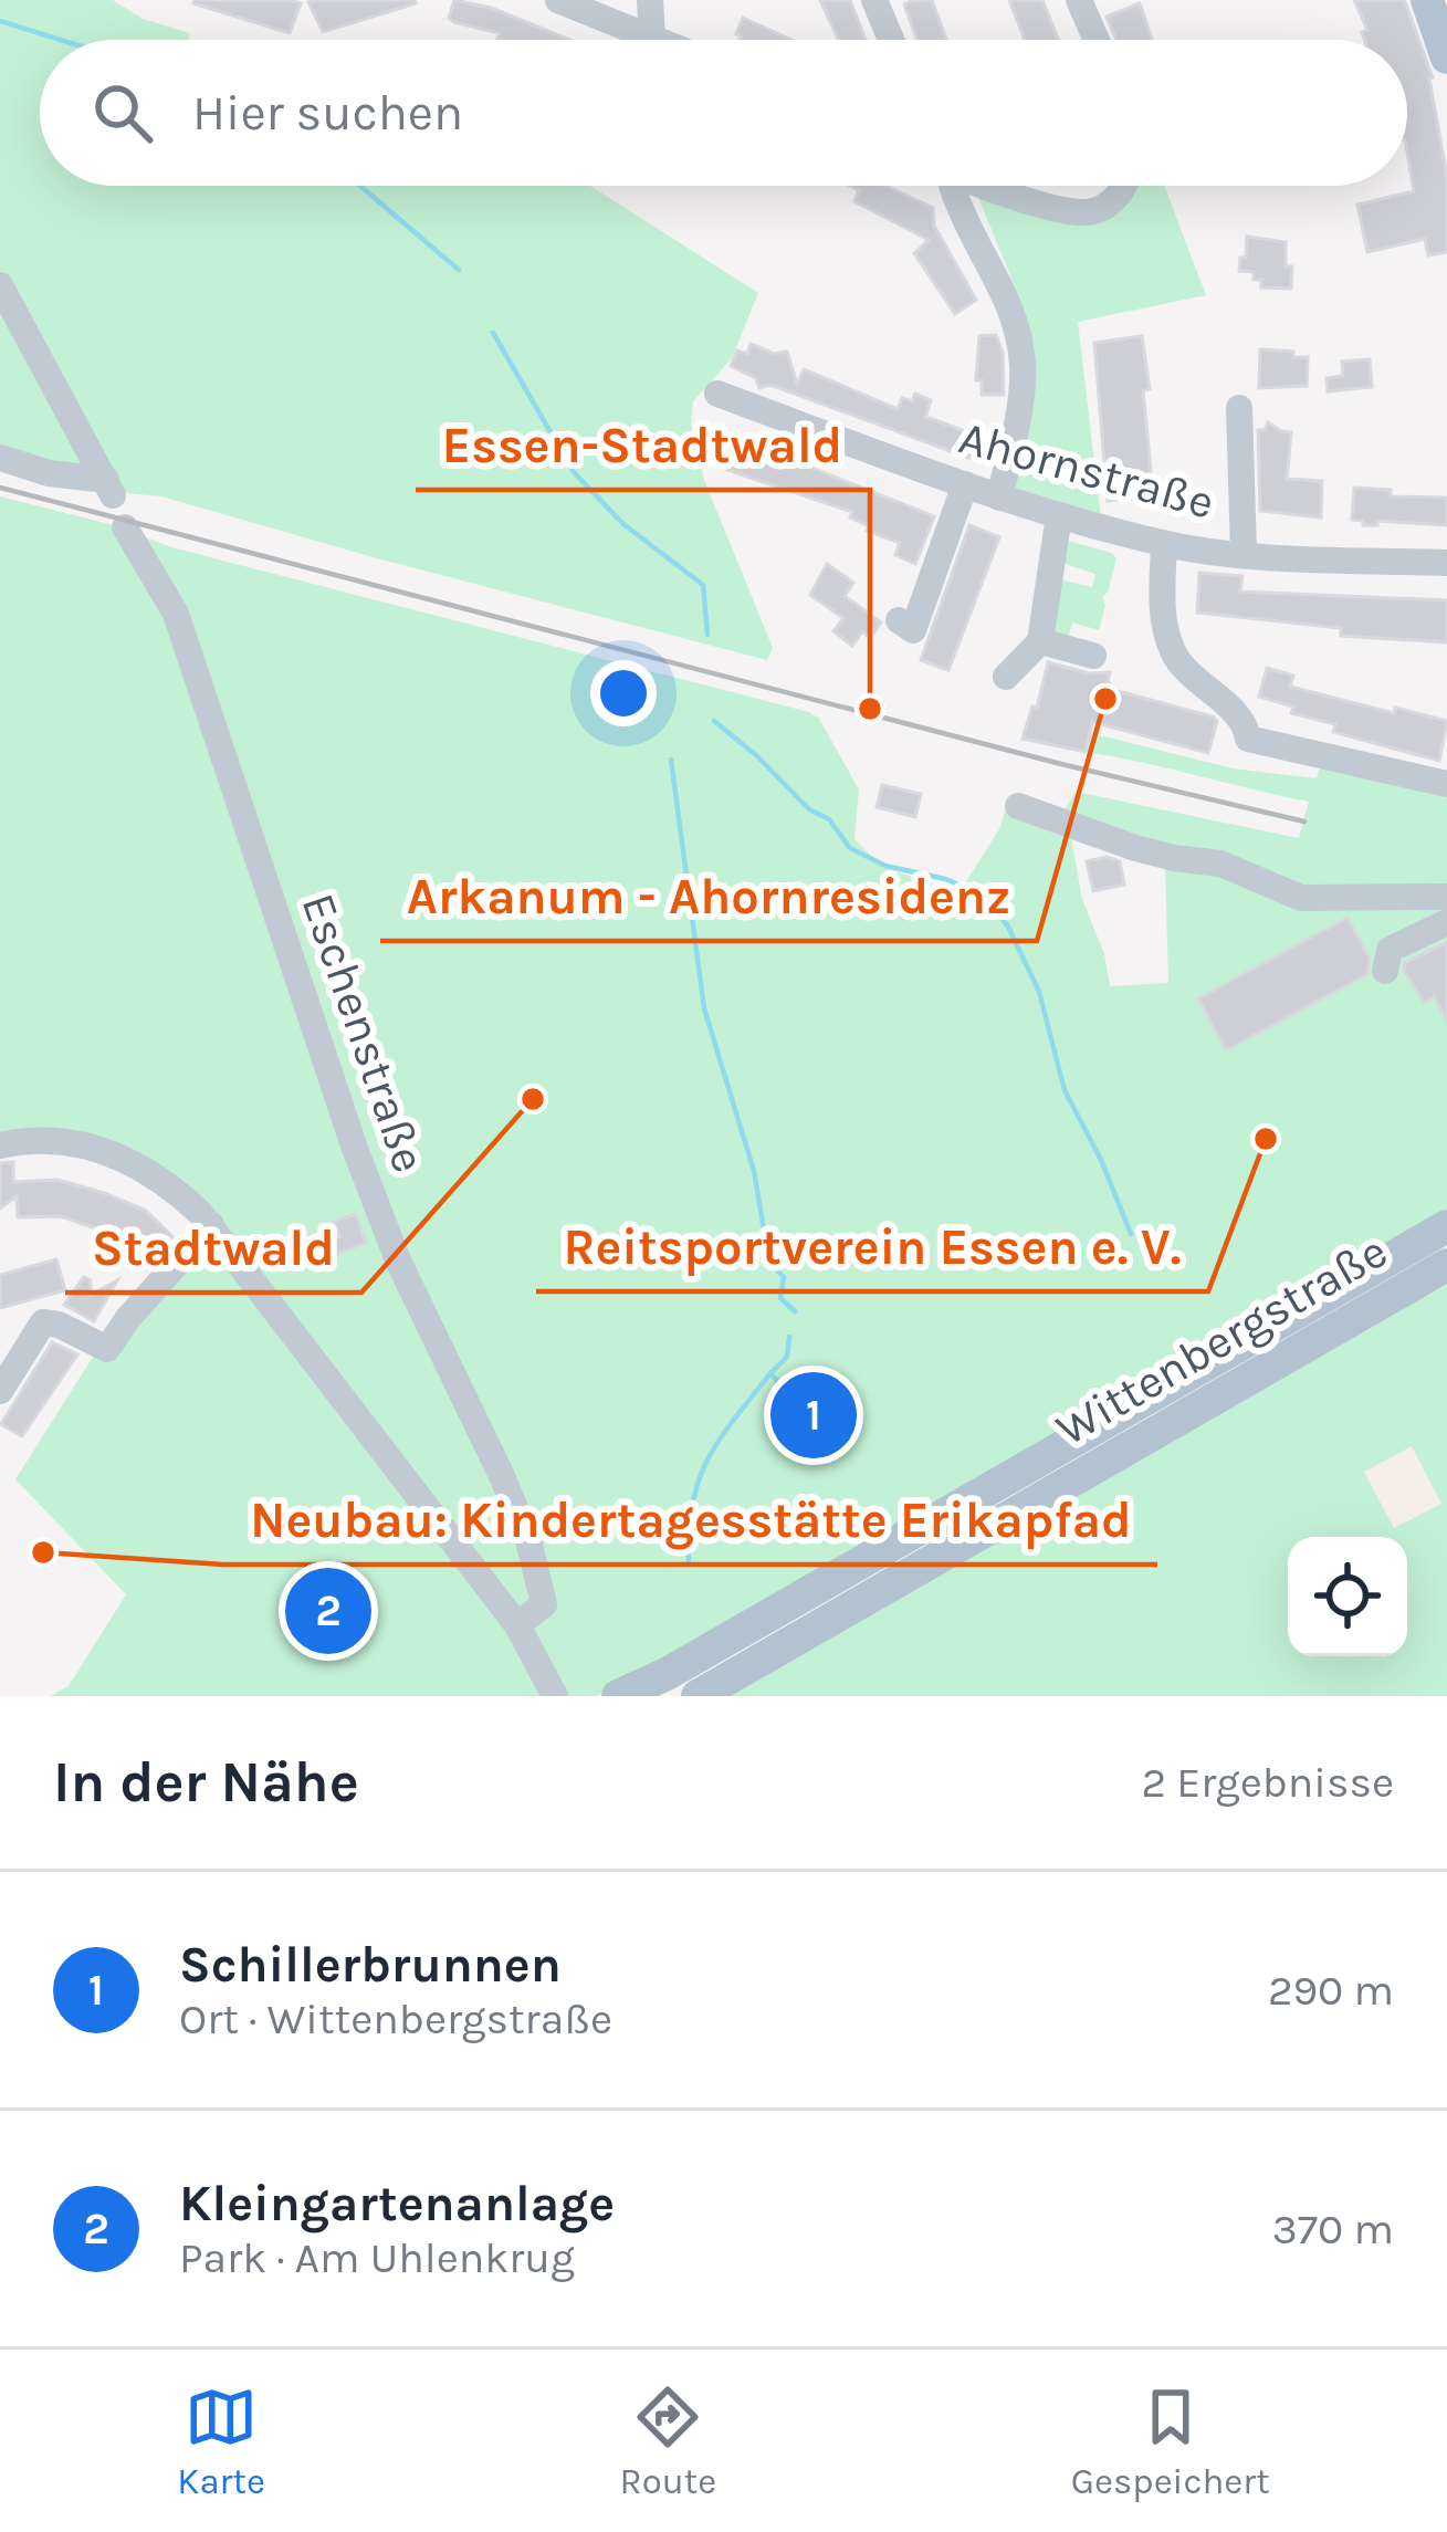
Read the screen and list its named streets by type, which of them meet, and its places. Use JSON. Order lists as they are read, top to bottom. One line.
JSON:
{"streets":{"main road":["Wittenbergstraße"],"street":["Ahornstraße","Eschenstraße"]},"places":["Arkanum - Ahornresidenz","Essen-Stadtwald","Stadtwald","Reitsportverein Essen e. V.","Neubau: Kindertagesstätte Erikapfad"],"page":{"search":"Hier suchen","pins":["1","2"],"heading":["In der Nähe","2 Ergebnisse"],"list":[{"mark":"1","name":"Schillerbrunnen","note":"Ort · Wittenbergstraße","value":"290 m"},{"mark":"2","name":"Kleingartenanlage","note":"Park · Am Uhlenkrug","value":"370 m"}],"nav":["Karte","Route","Gespeichert"]}}
